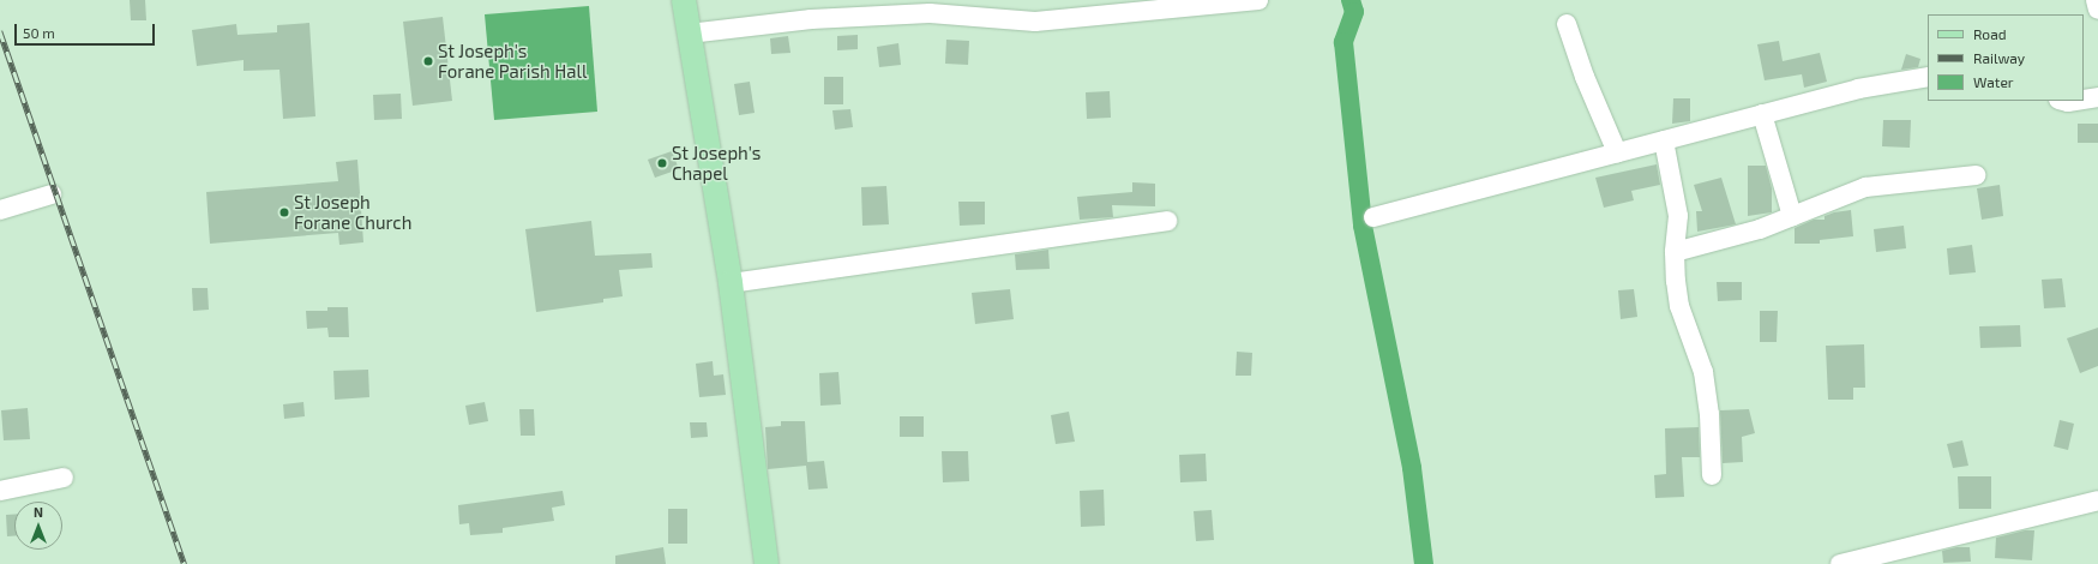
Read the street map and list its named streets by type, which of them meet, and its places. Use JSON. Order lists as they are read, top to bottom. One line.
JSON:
{"places":["St Joseph's Forane Parish Hall","St Joseph's Chapel","St Joseph Forane Church"],"legend":["Road","Railway","Water"],"scale_bar":"50 m","north":"top"}
